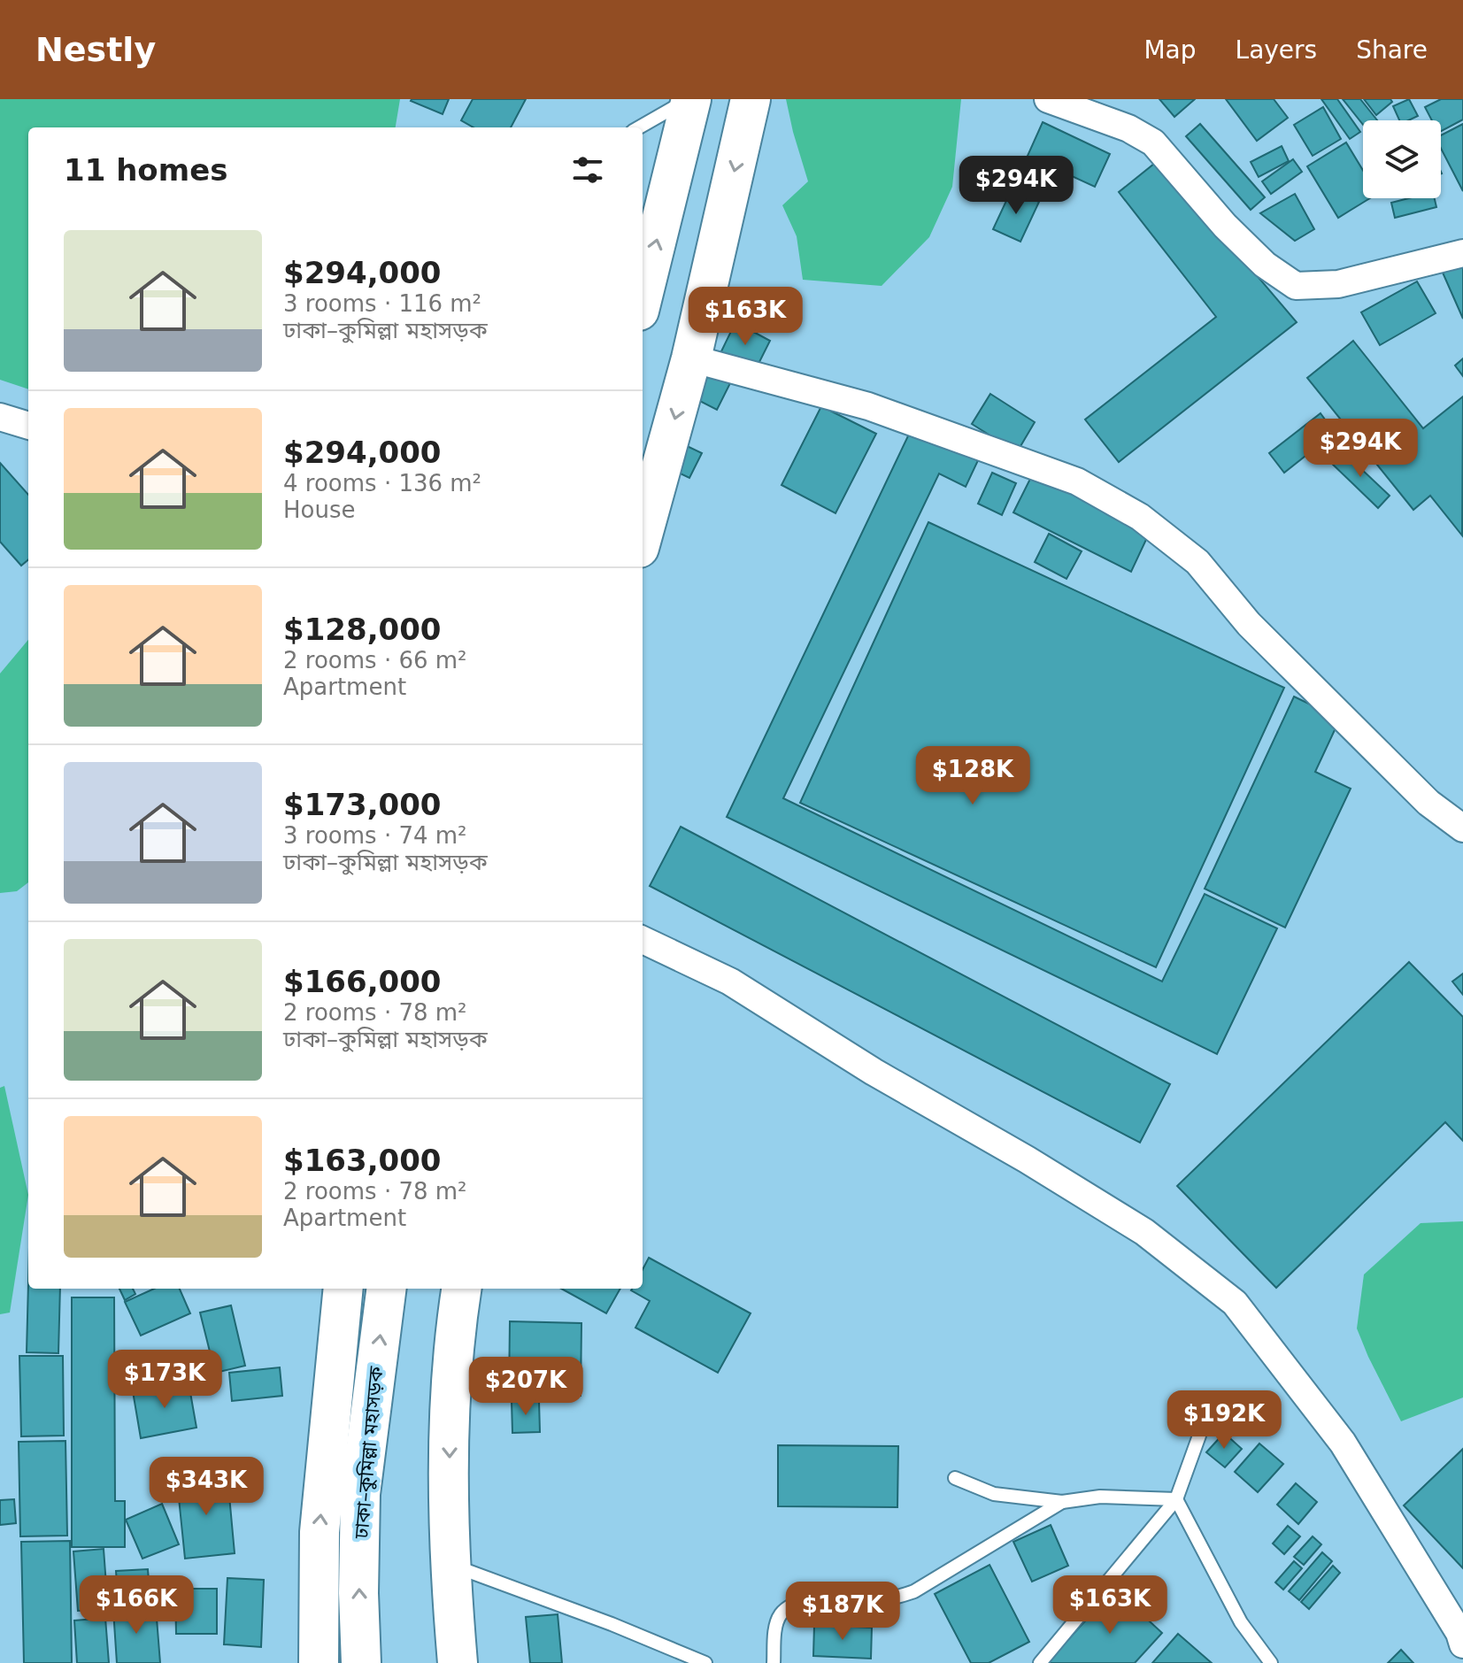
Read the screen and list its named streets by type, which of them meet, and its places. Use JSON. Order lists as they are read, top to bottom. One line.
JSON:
{"streets":{"highway":["ঢাকা–কুমিল্লা মহাসড়ক"]},"page":{"header":"Nestly","nav":["Map","Layers","Share"],"heading":"11 homes","price":["$294K","$163K","$294K","$128K","$173K","$207K","$192K","$343K","$166K","$163K","$187K"],"list":[{"name":"$294,000","note":"3 rooms · 116 m² · ঢাকা–কুমিল্লা মহাসড়ক"},{"name":"$294,000","note":"4 rooms · 136 m² · House"},{"name":"$128,000","note":"2 rooms · 66 m² · Apartment"},{"name":"$173,000","note":"3 rooms · 74 m² · ঢাকা–কুমিল্লা মহাসড়ক"},{"name":"$166,000","note":"2 rooms · 78 m² · ঢাকা–কুমিল্লা মহাসড়ক"},{"name":"$163,000","note":"2 rooms · 78 m² · Apartment"}]}}
